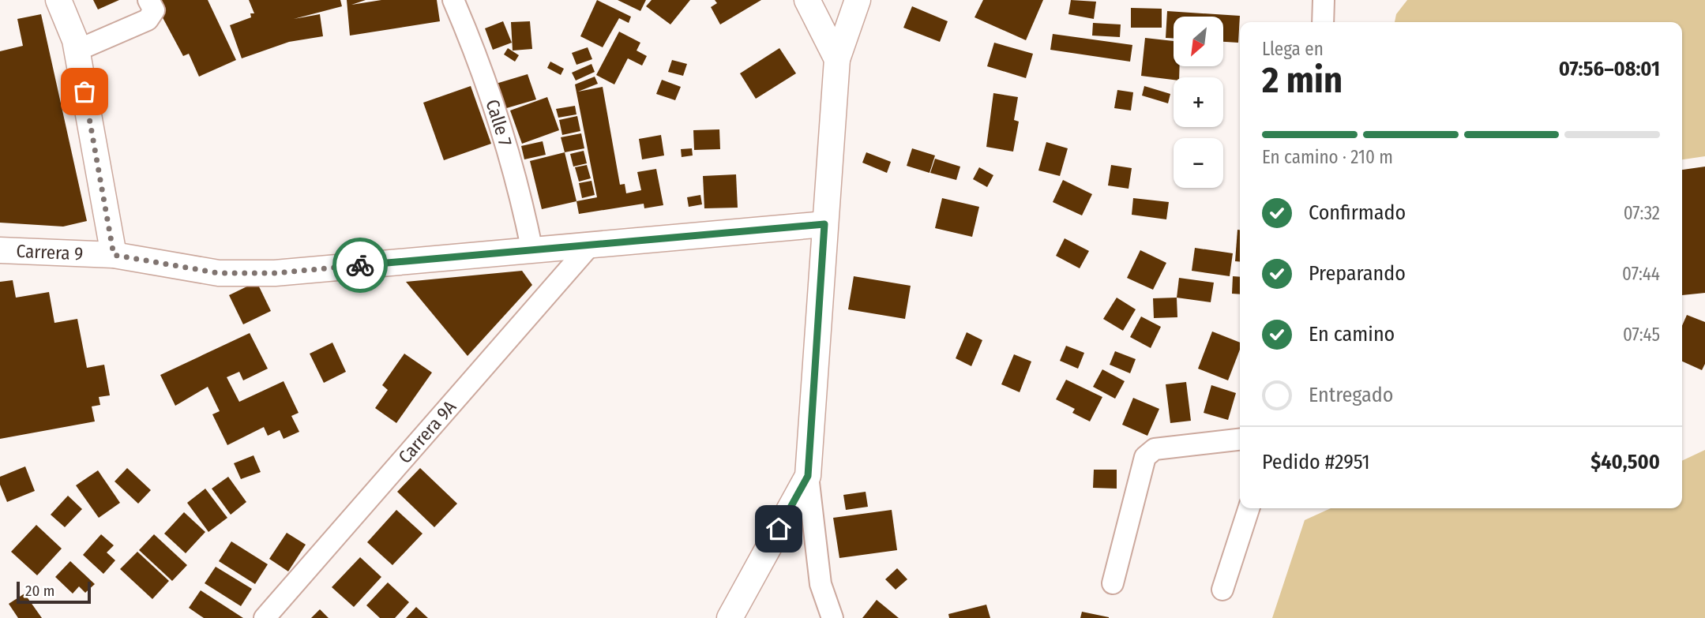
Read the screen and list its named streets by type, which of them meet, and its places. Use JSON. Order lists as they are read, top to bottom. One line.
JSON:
{"streets":{"street":["Calle 7","Carrera 9","Carrera 9A"]},"crossings":[["Calle 7","Carrera 9"],["Carrera 9","Carrera 9A"]],"scale_bar":"20 m","north":"bottom left","page":{"map_buttons":["+","−"],"heading":["2 min","Llega en","07:56–08:01"],"panel":["Pedido #2951","$40,500"],"bar":"En camino · 210 m","list":[["Confirmado","07:32"],["Preparando","07:44"],["En camino","07:45"],"Entregado"],"scale":"20 m"}}
